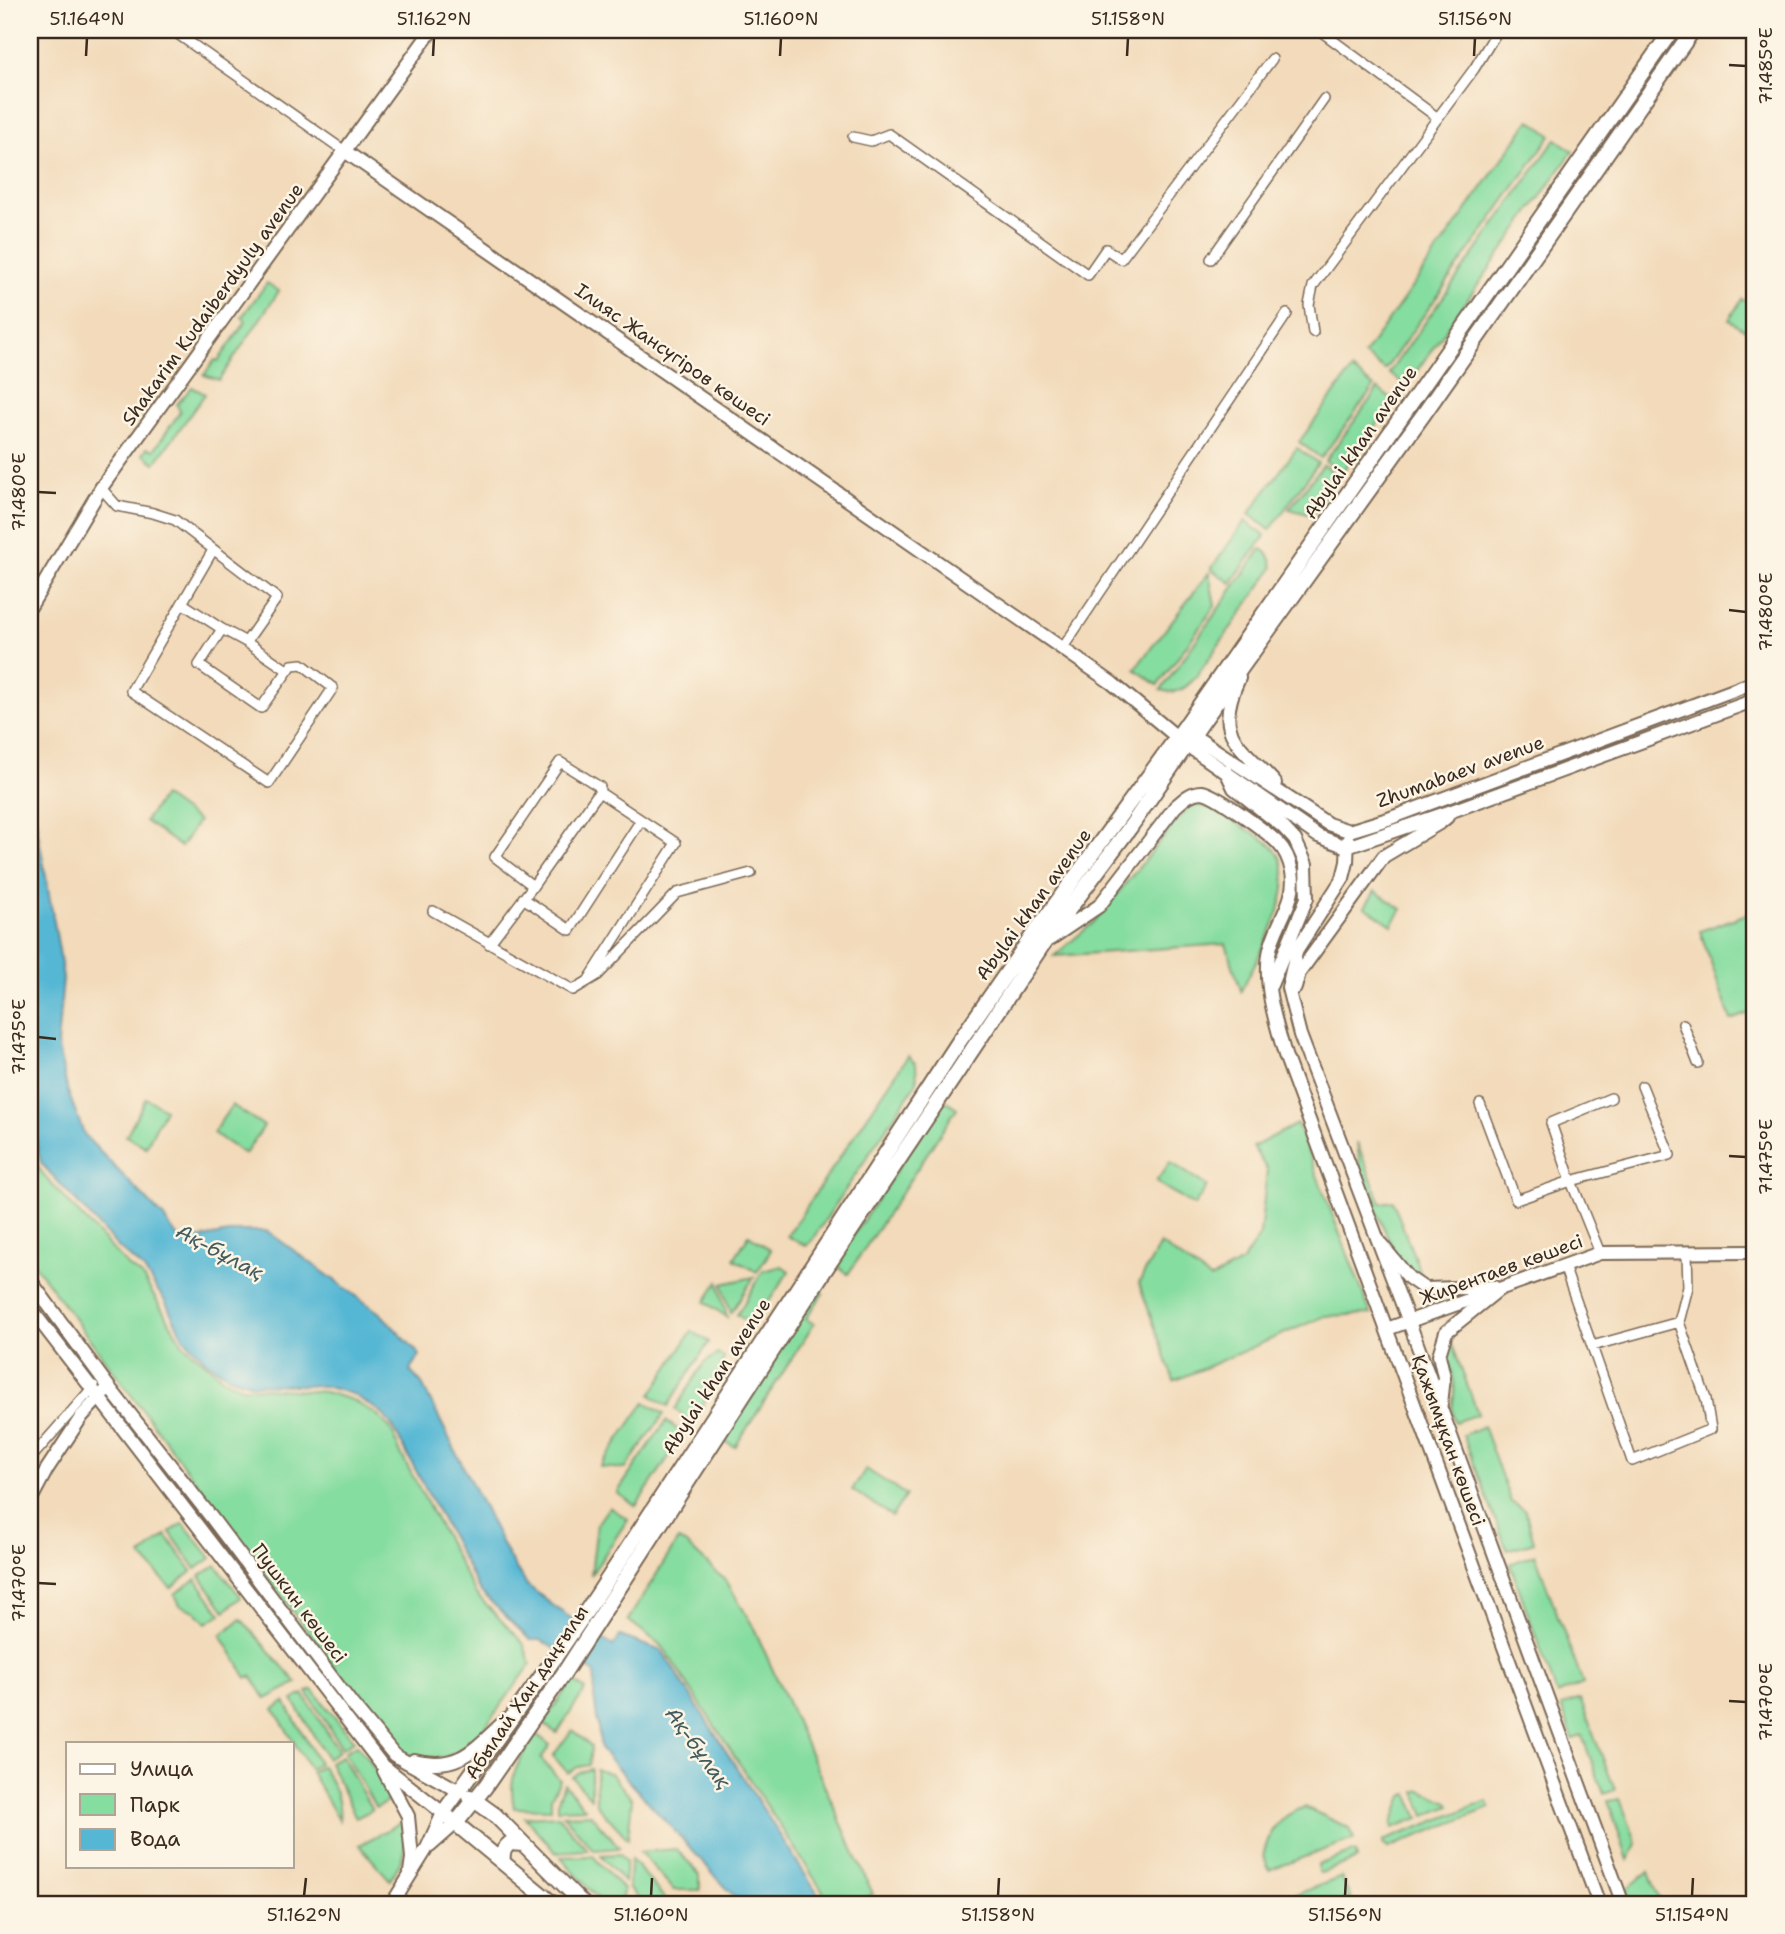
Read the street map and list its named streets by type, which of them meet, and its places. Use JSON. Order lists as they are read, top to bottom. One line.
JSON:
{"streets":{"main road":["Shakarim Kudaiberdyuly avenue","Ілияс Жансүгіров көшесі","Abylai khan avenue","Zhumabaev avenue","Жирентаев көшесі","Қажымұқан көшесі","Пушкин көшесі","Абылай Хан даңғылы"]},"crossings":[["Shakarim Kudaiberdyuly avenue","Ілияс Жансүгіров көшесі"],["Ілияс Жансүгіров көшесі","Abylai khan avenue"],["Abylai khan avenue","Қажымұқан көшесі"],["Abylai khan avenue","Пушкин көшесі"],["Abylai khan avenue","Абылай Хан даңғылы"],["Жирентаев көшесі","Қажымұқан көшесі"],["Пушкин көшесі","Абылай Хан даңғылы"]],"water":["Ақ-бұлақ"],"legend":["Улица","Парк","Вода"],"coordinates":["51.164°N","51.162°N","51.160°N","51.158°N","51.156°N","71.485°E","71.480°E","71.475°E","71.470°E","51.154°N"]}
